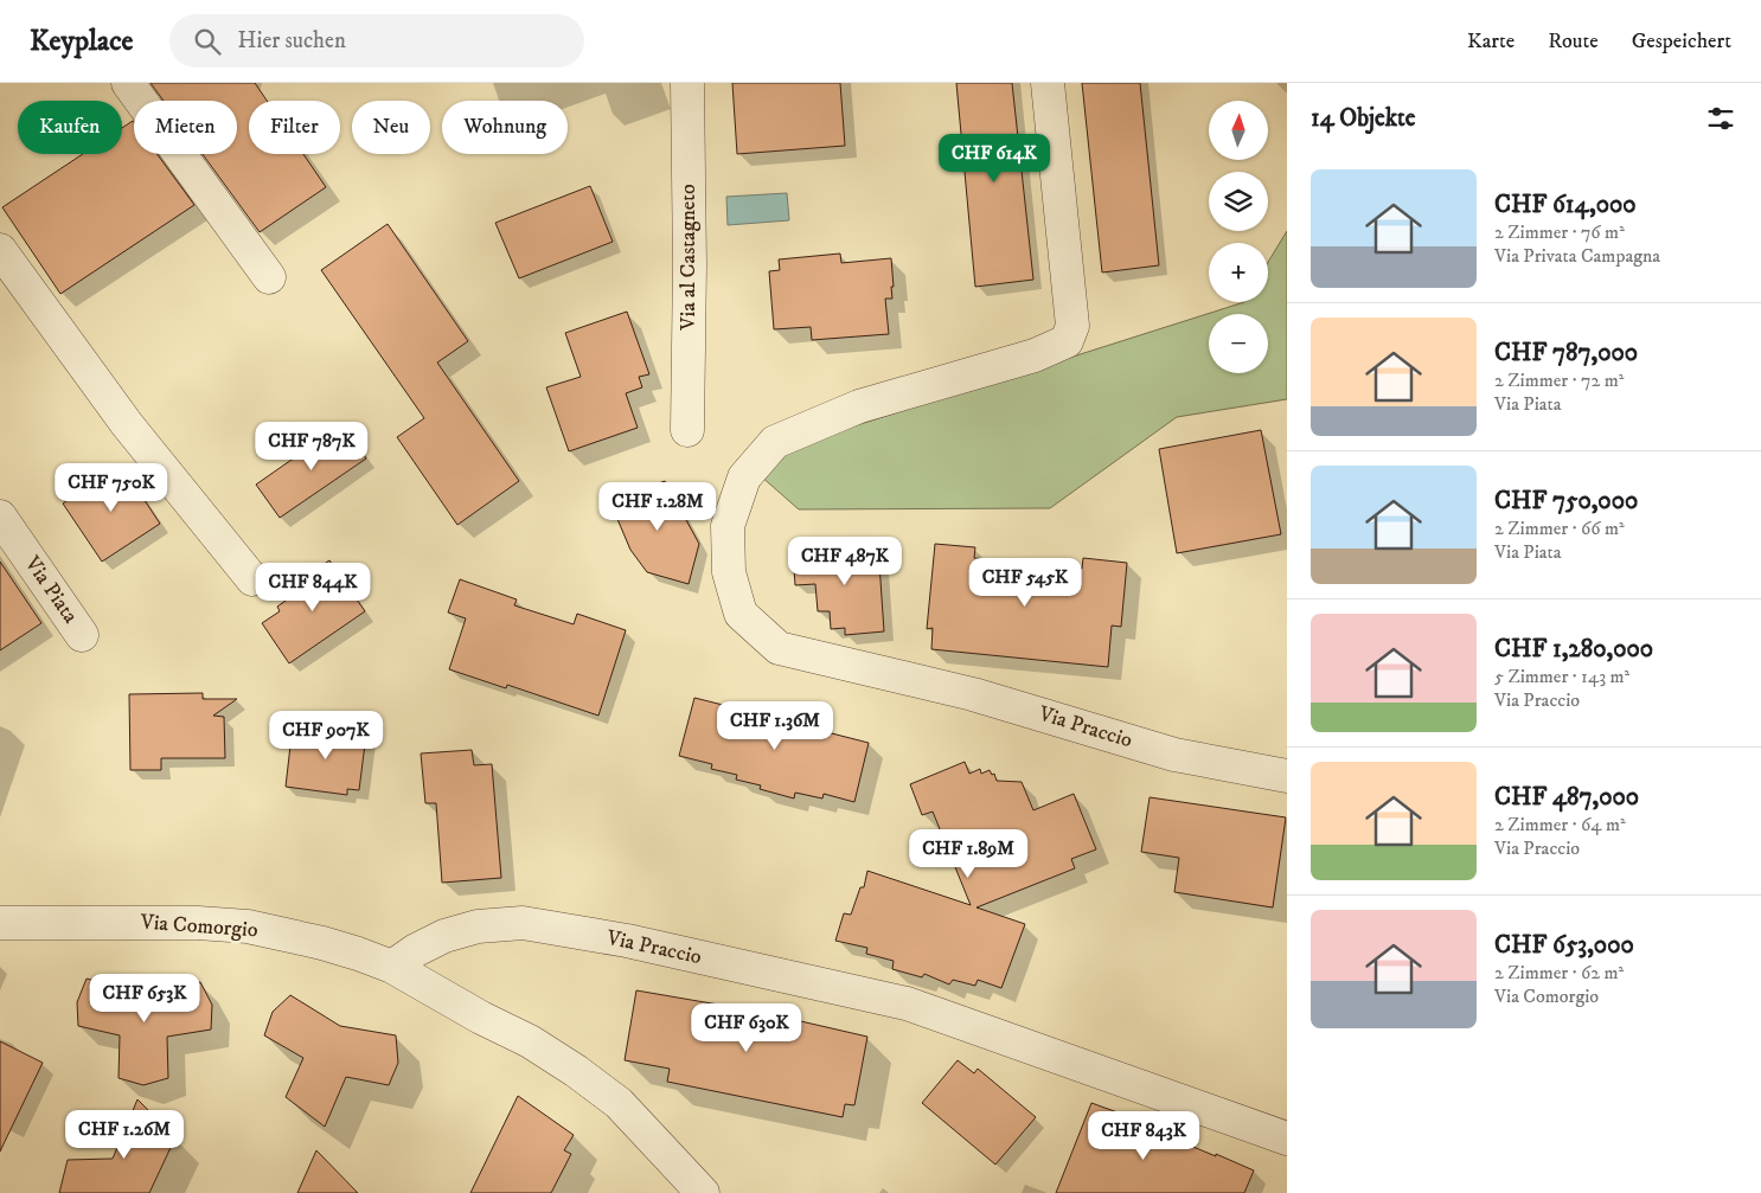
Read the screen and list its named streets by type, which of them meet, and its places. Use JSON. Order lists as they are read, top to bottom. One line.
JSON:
{"streets":{"street":["Via al Castagneto","Via Piata","Via Praccio","Via Comorgio"]},"crossings":[["Via Praccio","Via Comorgio"]],"north":"top","page":{"header":"Keyplace","search":"Hier suchen","nav":["Karte","Route","Gespeichert"],"heading":"14 Objekte","map_buttons":["+","−"],"chip":["Kaufen","Mieten","Filter","Neu","Wohnung"],"price":["CHF 614K","CHF 787K","CHF 750K","CHF 1.28M","CHF 487K","CHF 545K","CHF 844K","CHF 1.36M","CHF 907K","CHF 1.89M","CHF 653K","CHF 630K","CHF 1.26M","CHF 843K"],"list":[{"name":"CHF 614,000","note":"2 Zimmer · 76 m² · Via Privata Campagna"},{"name":"CHF 787,000","note":"2 Zimmer · 72 m² · Via Piata"},{"name":"CHF 750,000","note":"2 Zimmer · 66 m² · Via Piata"},{"name":"CHF 1,280,000","note":"5 Zimmer · 143 m² · Via Praccio"},{"name":"CHF 487,000","note":"2 Zimmer · 64 m² · Via Praccio"},{"name":"CHF 653,000","note":"2 Zimmer · 62 m² · Via Comorgio"}]}}
